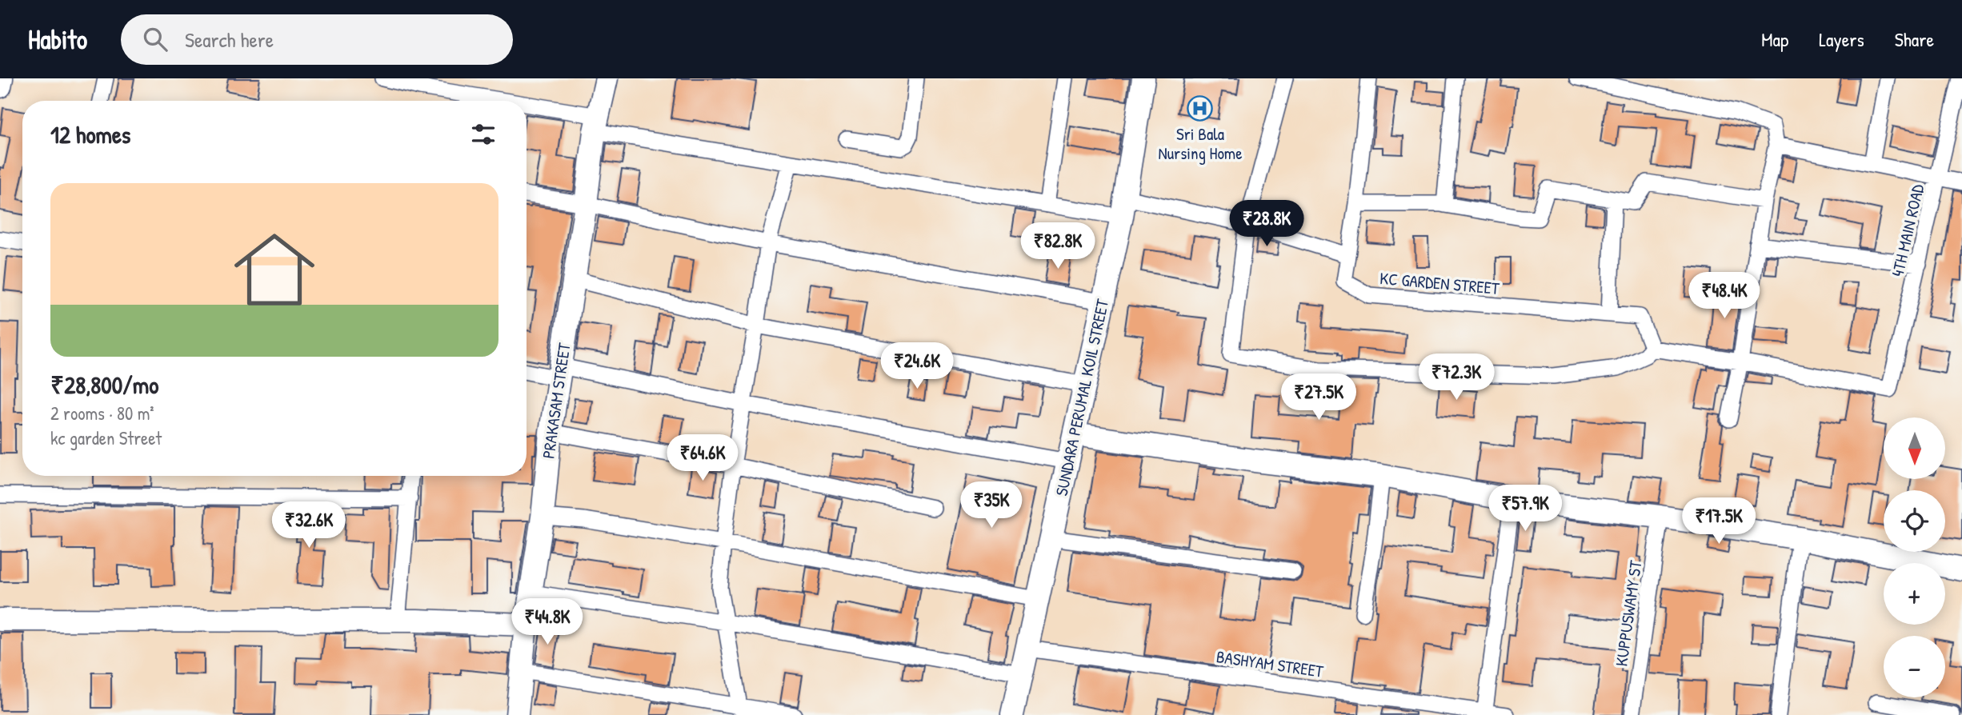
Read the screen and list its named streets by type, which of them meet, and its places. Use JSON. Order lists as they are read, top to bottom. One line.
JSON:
{"streets":{"street":["4TH MAIN ROAD","KC GARDEN STREET","SUNDARA PERUMAL KOIL STREET","PRAKASAM STREET","KUPPUSWAMY ST","BASHYAM STREET"]},"crossings":[["SUNDARA PERUMAL KOIL STREET","BASHYAM STREET"]],"places":{"hospital":["Sri Bala Nursing Home"]},"north":"bottom","page":{"header":"Habito","search":"Search here","nav":["Map","Layers","Share"],"heading":"12 homes","list":[{"name":"₹28,800/mo","note":"2 rooms · 80 m² · kc garden Street"}],"price":["₹28.8K","₹82.8K","₹48.4K","₹24.6K","₹72.3K","₹27.5K","₹64.6K","₹35K","₹57.9K","₹17.5K","₹32.6K","₹44.8K"],"map_buttons":["+","−"]}}
